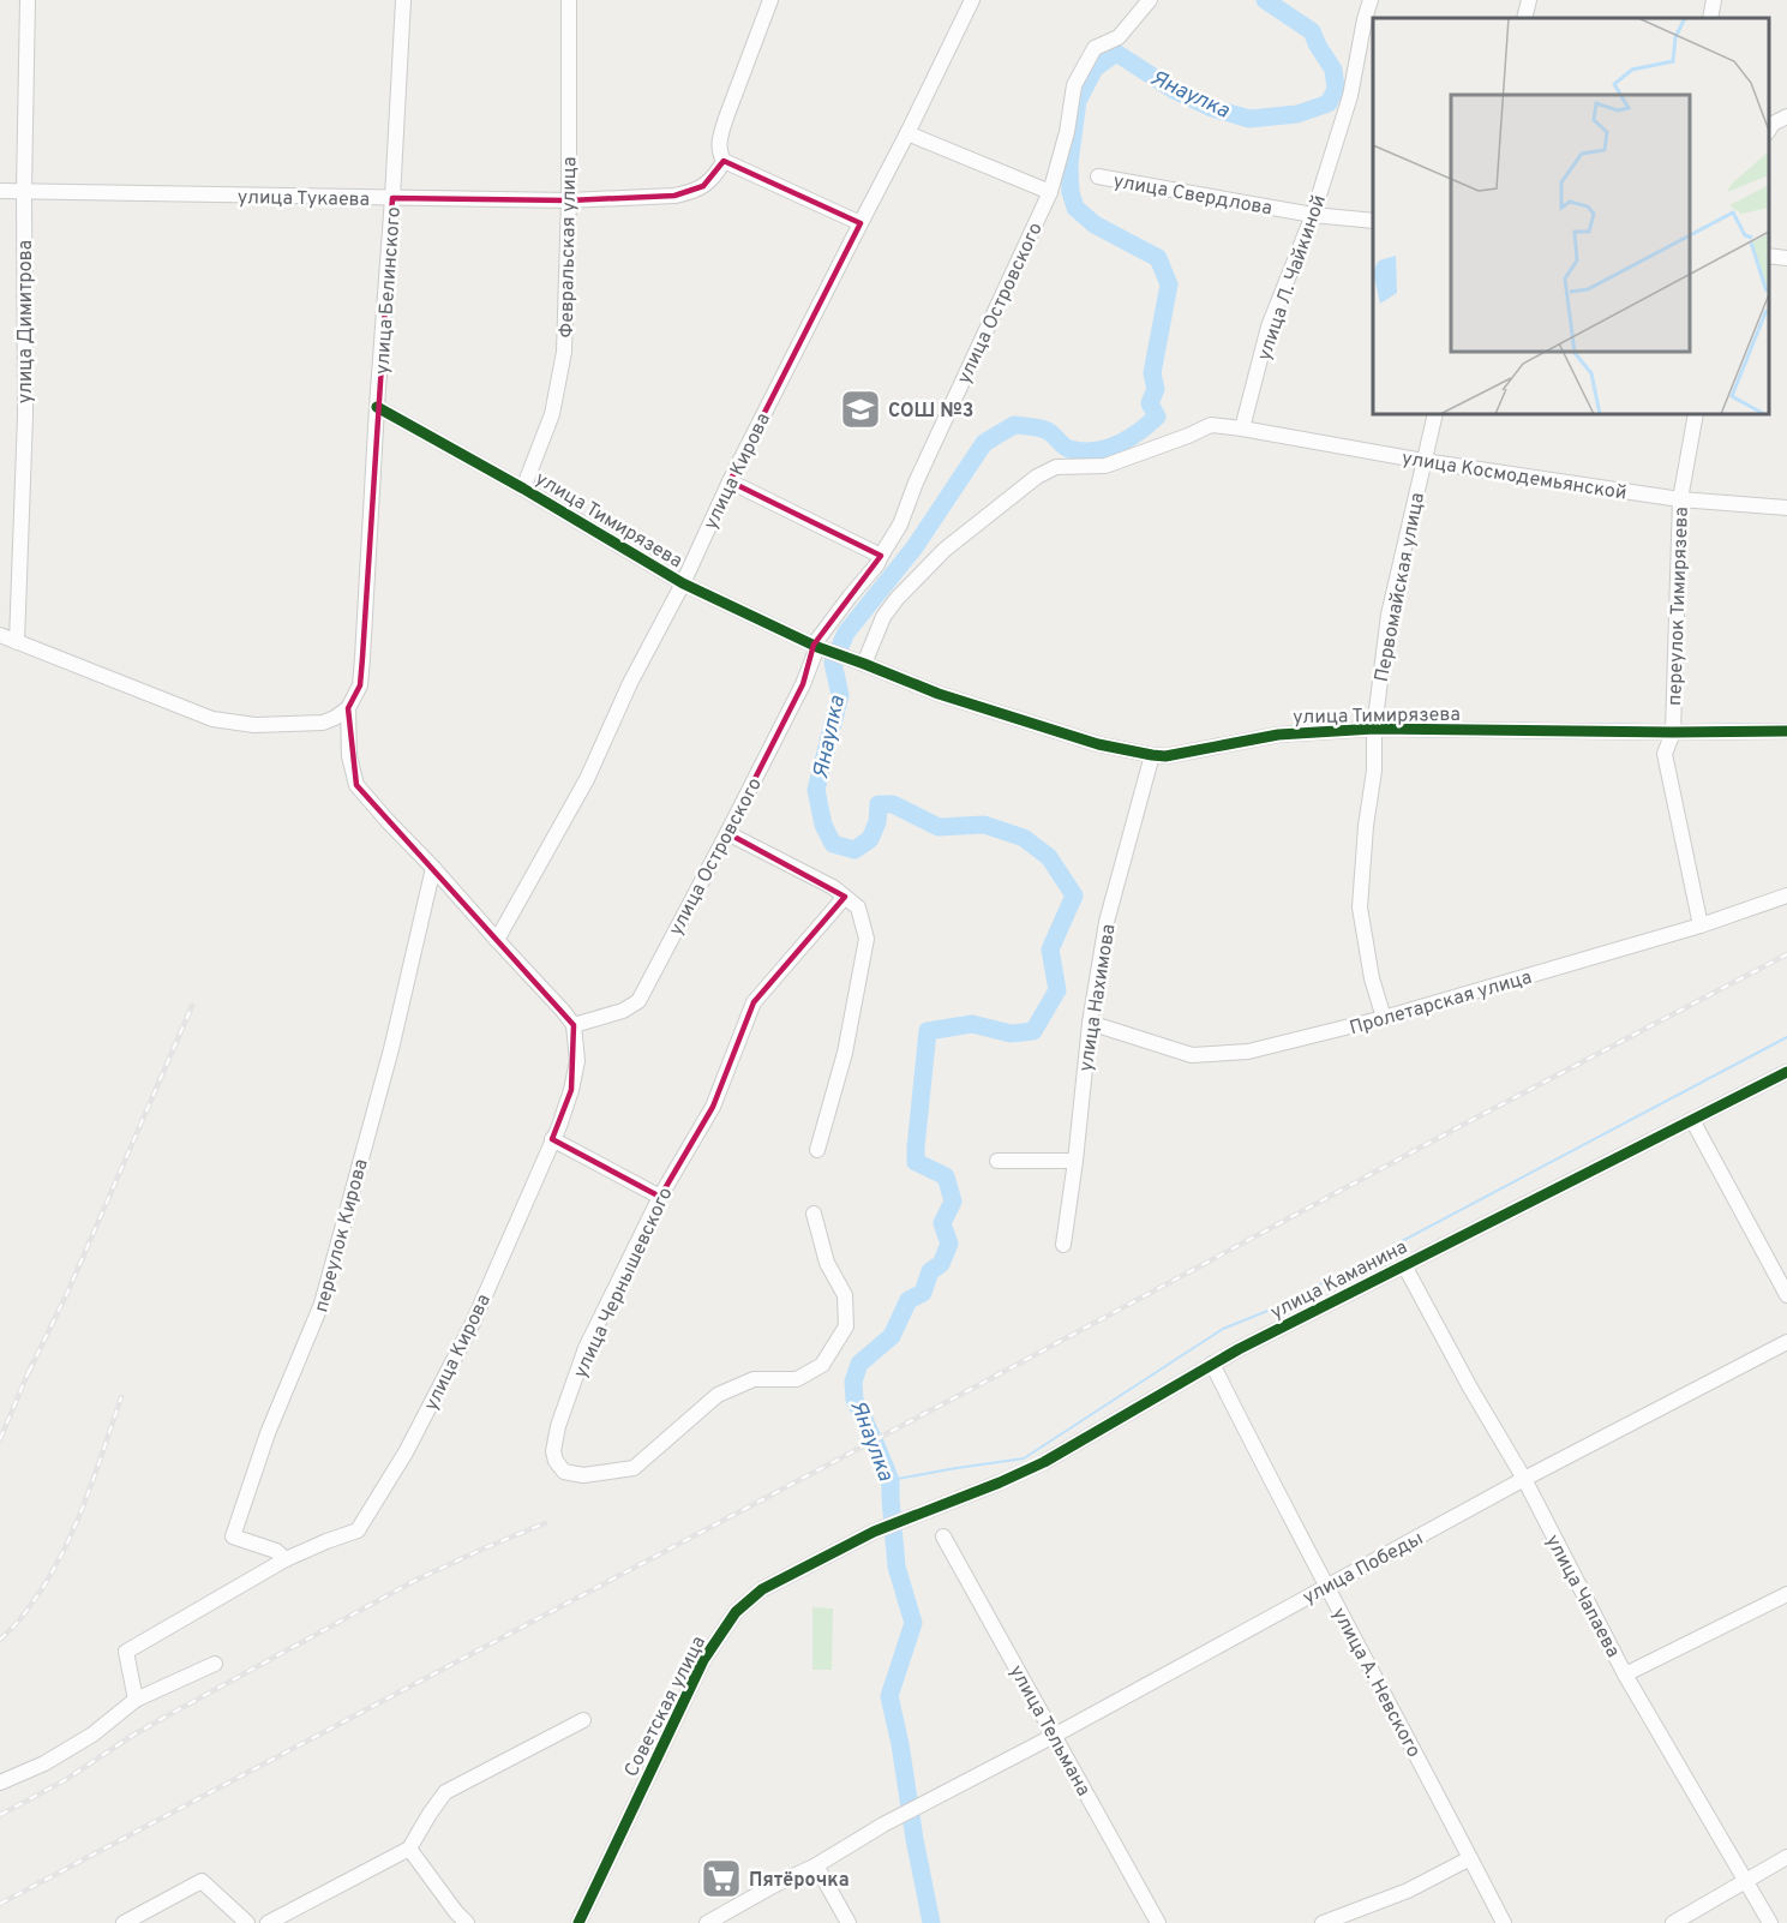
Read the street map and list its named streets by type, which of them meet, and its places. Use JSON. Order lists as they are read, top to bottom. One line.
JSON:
{"streets":{"street":["улица Свердлова","улица Тукаева","Февральская улица","улица Л. Чайкиной","улица Белинского","улица Островского","улица Димитрова","улица Кирова","улица Космодемьянской","улица Тимирязева","Первомайская улица","переулок Тимирязева","улица Нахимова","Пролетарская улица","переулок Кирова","улица Каманина","улица Чернышевского","улица Победы","улица Чапаева","улица А. Невского","Советская улица","улица Тельмана"]},"crossings":[["улица Свердлова","улица Л. Чайкиной"],["улица Тукаева","Февральская улица"],["улица Тукаева","улица Белинского"],["улица Тукаева","улица Димитрова"],["Февральская улица","улица Тимирязева"],["улица Л. Чайкиной","улица Космодемьянской"],["улица Белинского","улица Тимирязева"],["улица Островского","улица Кирова"],["улица Островского","улица Тимирязева"],["улица Кирова","улица Тимирязева"],["улица Кирова","переулок Кирова"],["улица Космодемьянской","Первомайская улица"],["улица Космодемьянской","переулок Тимирязева"],["улица Тимирязева","Первомайская улица"],["улица Тимирязева","переулок Тимирязева"],["улица Тимирязева","улица Нахимова"],["Первомайская улица","Пролетарская улица"],["переулок Тимирязева","Пролетарская улица"],["улица Нахимова","Пролетарская улица"],["улица Каманина","улица Чапаева"],["улица Каманина","улица А. Невского"],["улица Каманина","Советская улица"],["улица Победы","улица Чапаева"],["улица Победы","улица А. Невского"],["улица Победы","улица Тельмана"]],"water":["Янаулка"],"places":{"school or university":["СОШ №3"],"supermarket":["Пятёрочка"]}}
